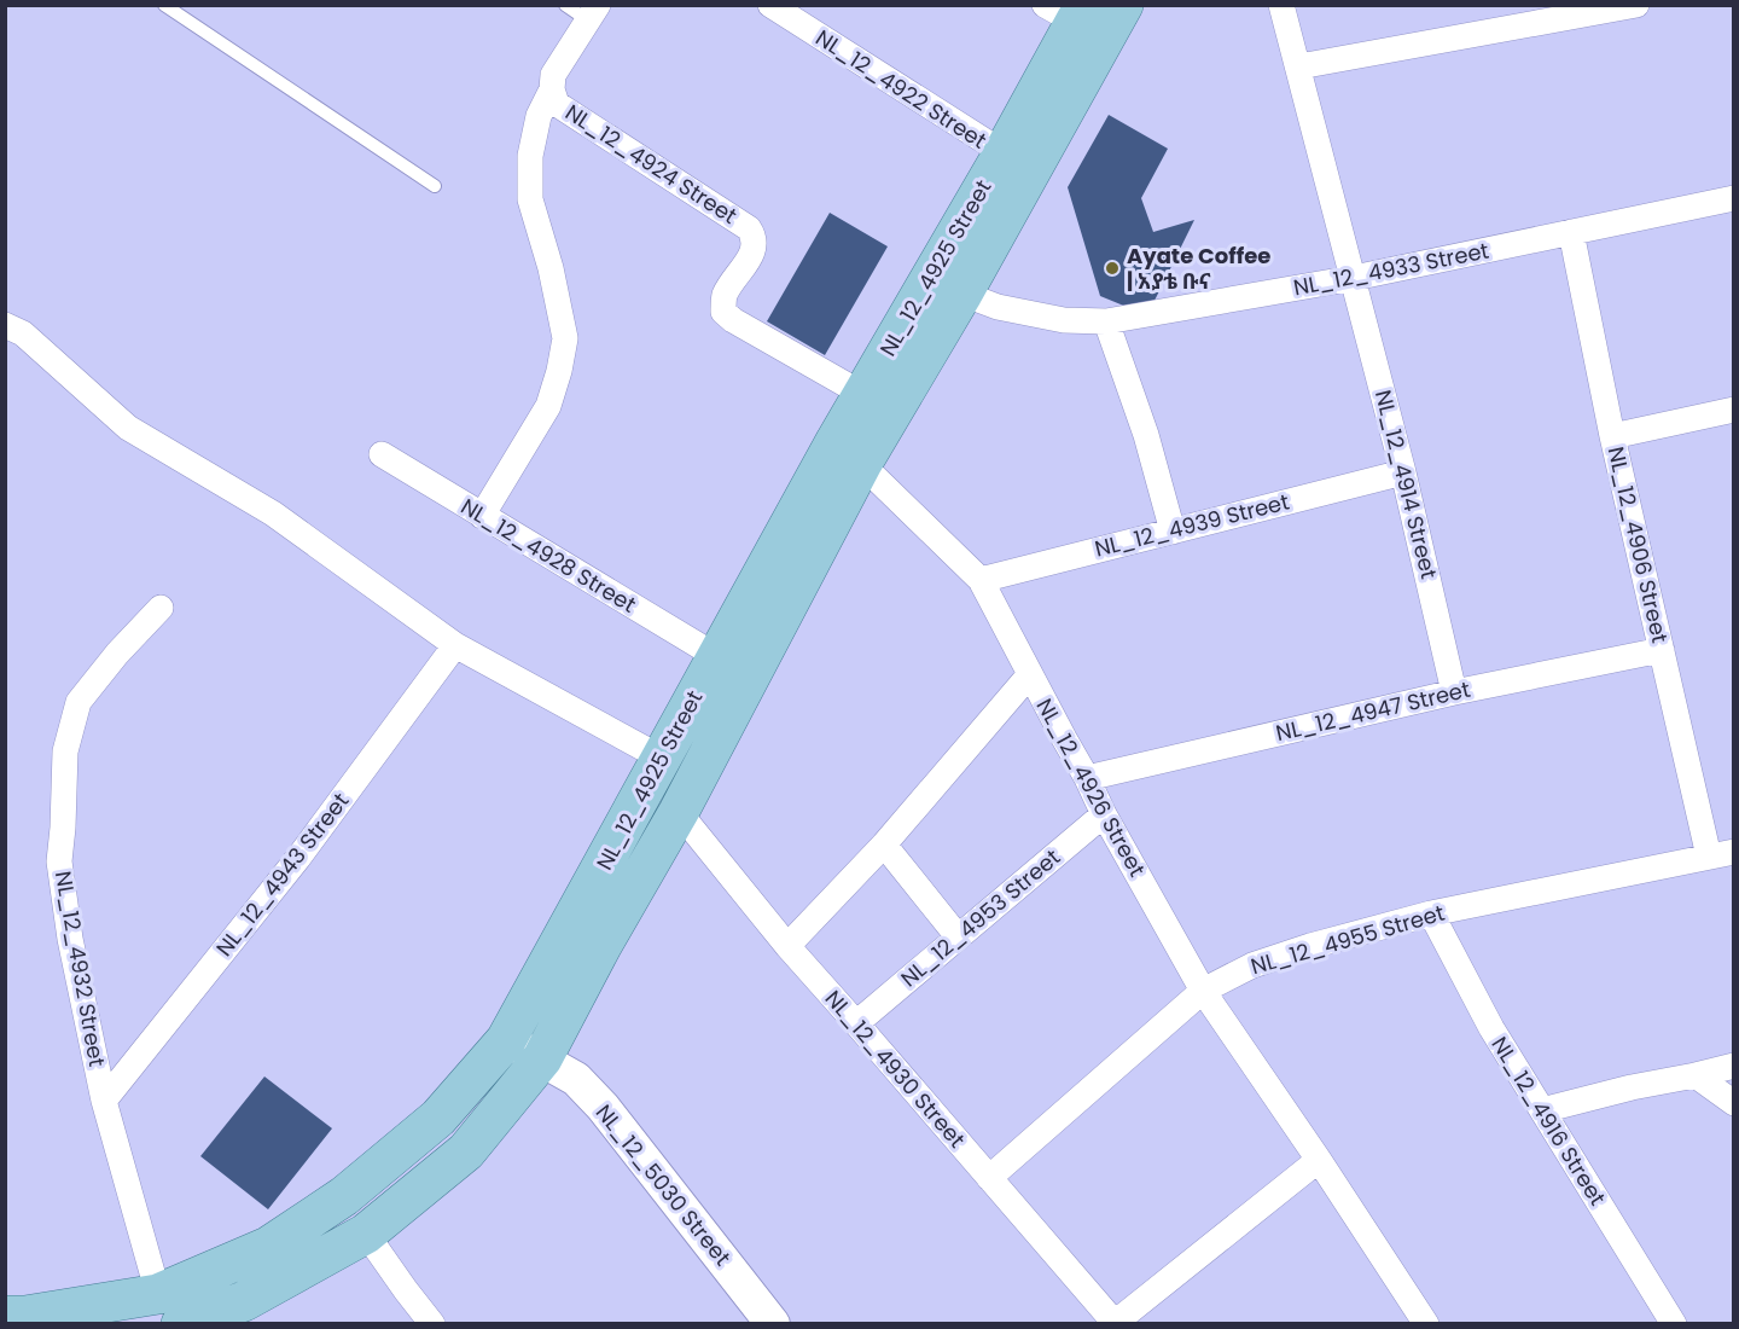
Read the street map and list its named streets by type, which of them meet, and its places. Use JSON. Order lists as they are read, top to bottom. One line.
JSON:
{"streets":{"main road":["NL_12_4925 Street"],"street":["NL_12_4922 Street","NL_12_4924 Street","NL_12_4933 Street","NL_12_4914 Street","NL_12_4939 Street","NL_12_4906 Street","NL_12_4928 Street","NL_12_4947 Street","NL_12_4926 Street","NL_12_4943 Street","NL_12_4953 Street","NL_12_4955 Street","NL_12_4932 Street","NL_12_4930 Street","NL_12_4916 Street","NL_12_5030 Street"]},"crossings":[["NL_12_4922 Street","NL_12_4925 Street"],["NL_12_4924 Street","NL_12_4925 Street"],["NL_12_4925 Street","NL_12_4933 Street"],["NL_12_4925 Street","NL_12_4928 Street"],["NL_12_4925 Street","NL_12_4926 Street"],["NL_12_4925 Street","NL_12_4932 Street"],["NL_12_4925 Street","NL_12_4930 Street"],["NL_12_4925 Street","NL_12_5030 Street"],["NL_12_4933 Street","NL_12_4914 Street"],["NL_12_4933 Street","NL_12_4906 Street"],["NL_12_4914 Street","NL_12_4939 Street"],["NL_12_4914 Street","NL_12_4947 Street"],["NL_12_4939 Street","NL_12_4926 Street"],["NL_12_4906 Street","NL_12_4947 Street"],["NL_12_4906 Street","NL_12_4955 Street"],["NL_12_4947 Street","NL_12_4926 Street"],["NL_12_4926 Street","NL_12_4953 Street"],["NL_12_4926 Street","NL_12_4955 Street"],["NL_12_4943 Street","NL_12_4932 Street"],["NL_12_4953 Street","NL_12_4930 Street"],["NL_12_4955 Street","NL_12_4930 Street"],["NL_12_4955 Street","NL_12_4916 Street"]],"places":["Ayate Coffee | አያቴ ቡና"]}
